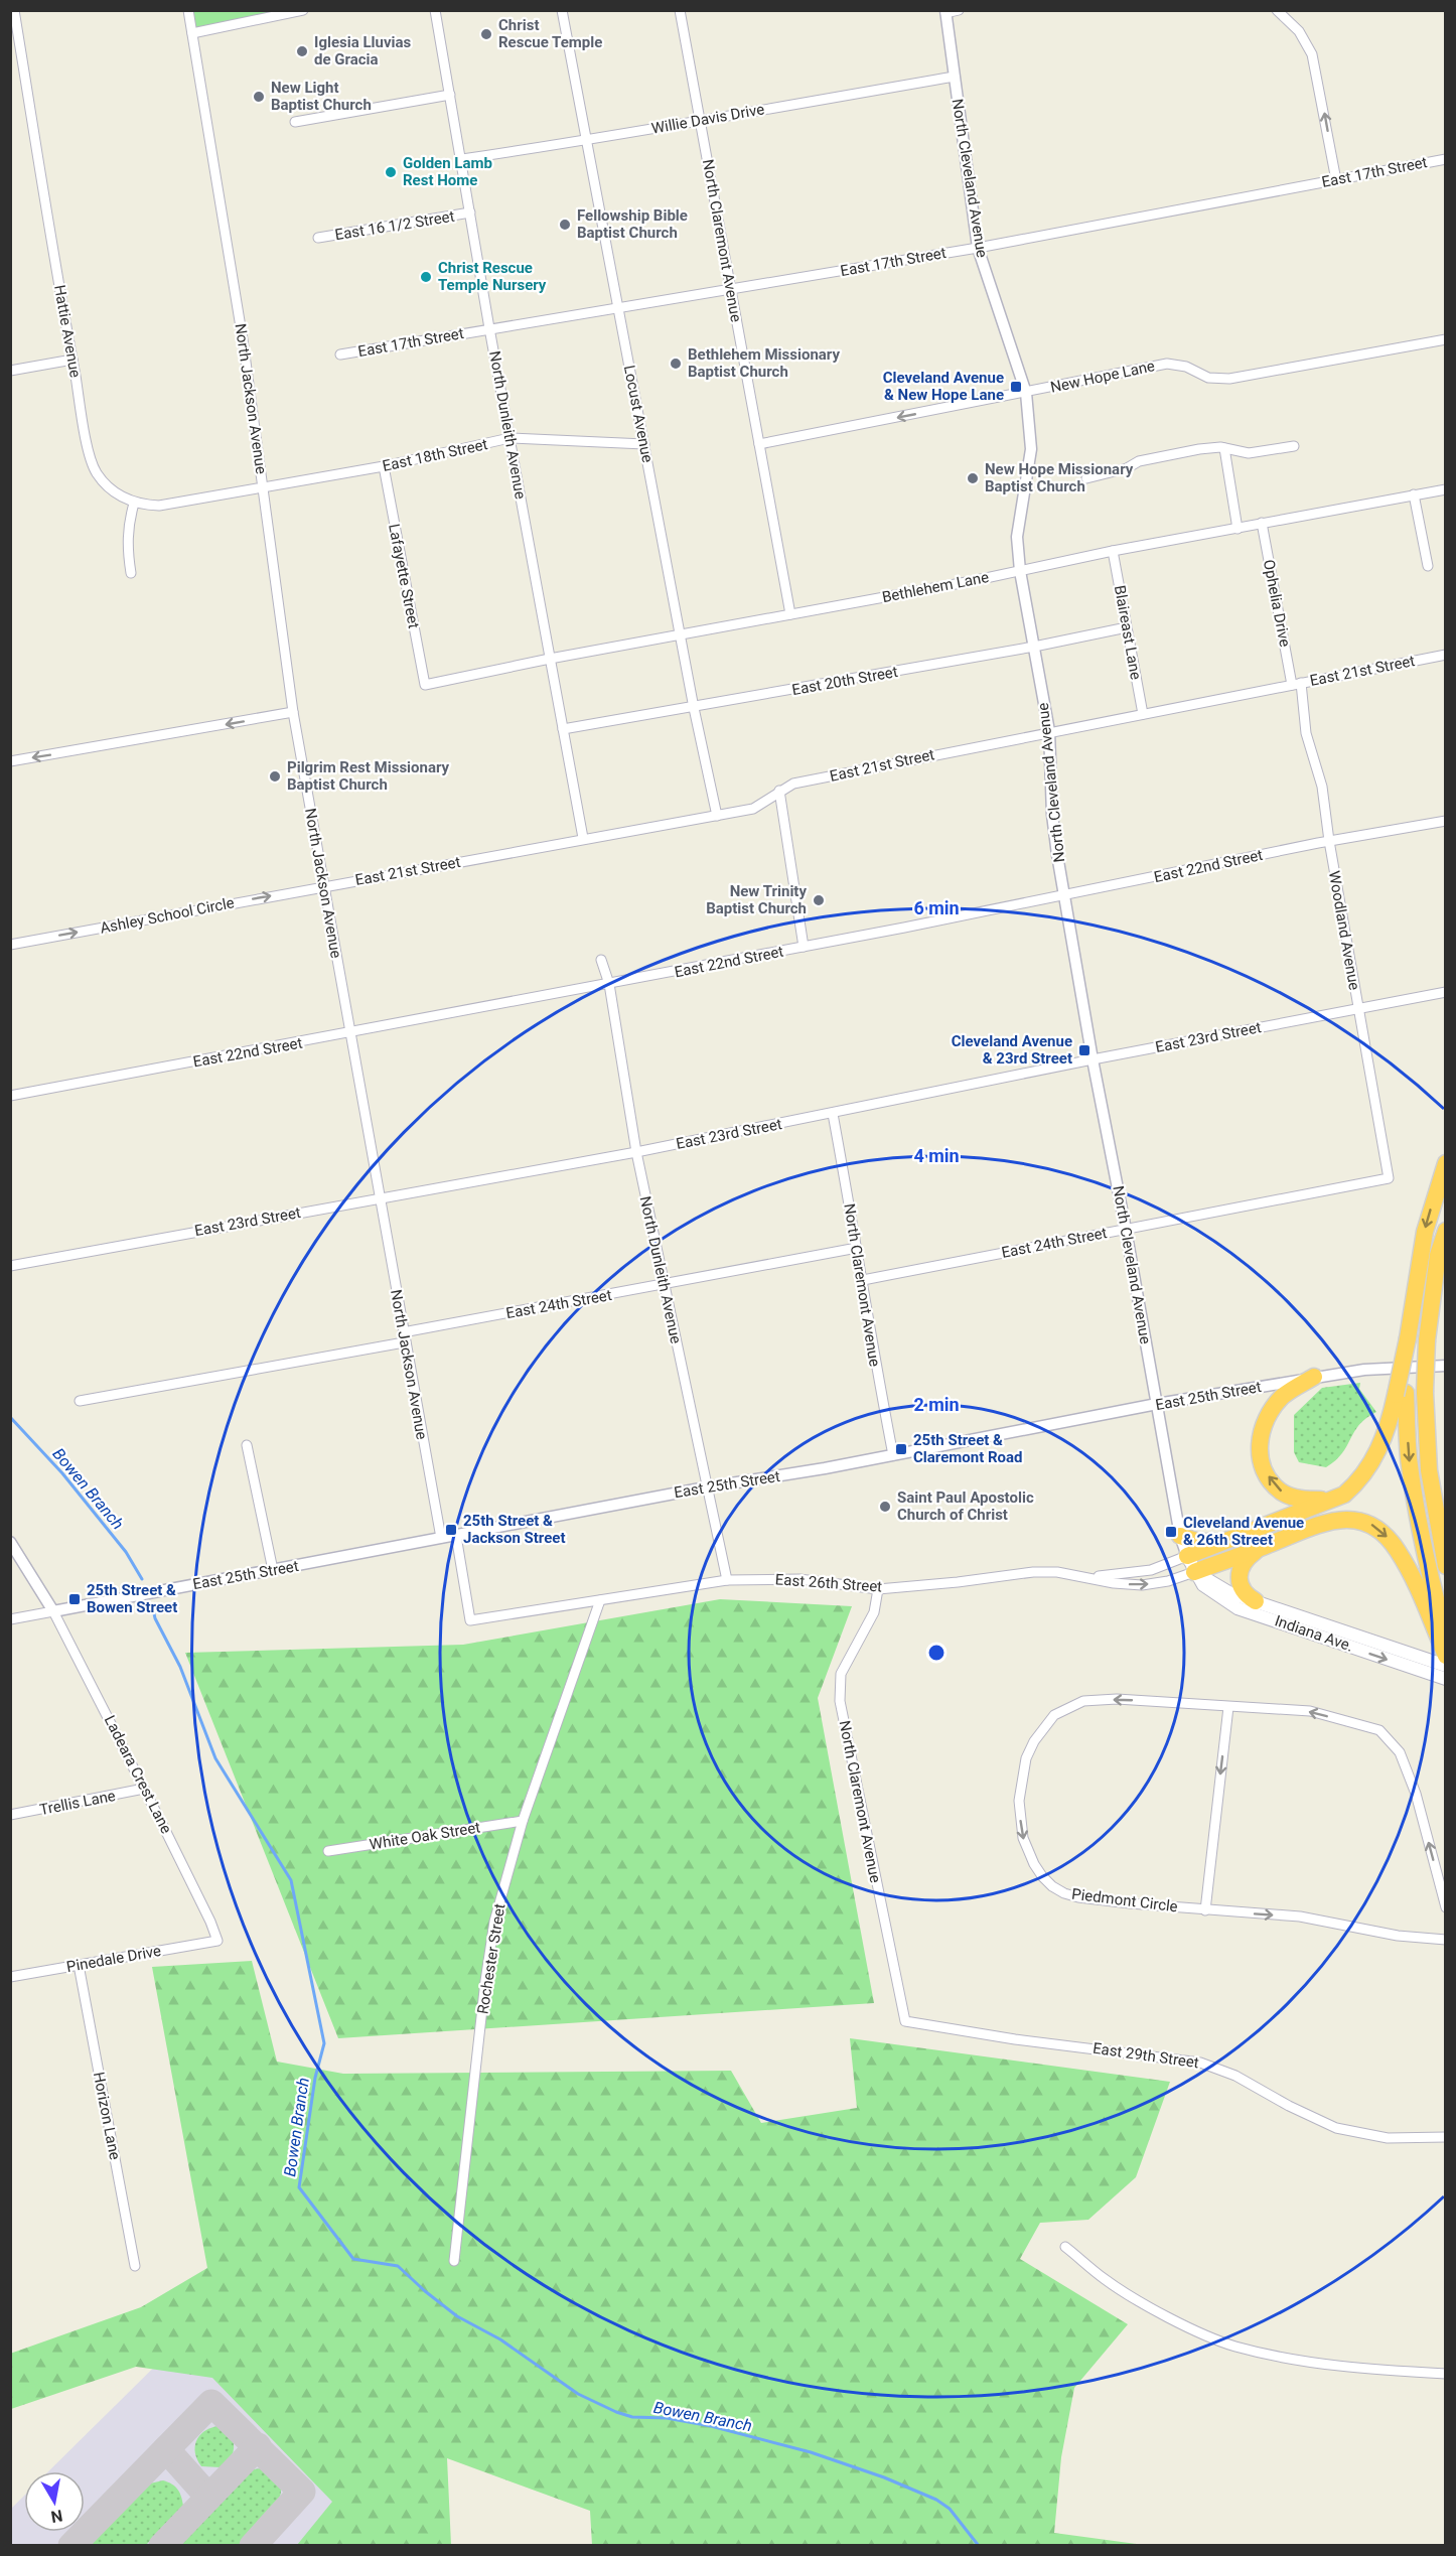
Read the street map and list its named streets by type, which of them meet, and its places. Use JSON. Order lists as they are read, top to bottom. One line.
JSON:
{"streets":{"main road":["Indiana Ave."],"street":["Willie Davis Drive","East 17th Street","North Cleveland Avenue","East 16 1/2 Street","North Claremont Avenue","Hattie Avenue","New Hope Lane","North Jackson Avenue","Locust Avenue","North Dunleith Avenue","East 18th Street","Lafayette Street","Bethlehem Lane","Ophelia Drive","Blaireast Lane","East 21st Street","East 20th Street","East 22nd Street","Ashley School Circle","Woodland Avenue","East 23rd Street","East 24th Street","East 25th Street","East 26th Street","Ladeara Crest Lane","Trellis Lane","White Oak Street","Piedmont Circle","Pinedale Drive","Rochester Street","East 29th Street","Horizon Lane"]},"crossings":[["Willie Davis Drive","North Cleveland Avenue"],["Willie Davis Drive","North Claremont Avenue"],["Willie Davis Drive","Locust Avenue"],["Willie Davis Drive","North Dunleith Avenue"],["East 17th Street","North Cleveland Avenue"],["East 17th Street","North Claremont Avenue"],["East 17th Street","Locust Avenue"],["East 17th Street","North Dunleith Avenue"],["North Cleveland Avenue","New Hope Lane"],["North Cleveland Avenue","Bethlehem Lane"],["North Cleveland Avenue","East 21st Street"],["North Cleveland Avenue","East 20th Street"],["North Cleveland Avenue","East 22nd Street"],["North Cleveland Avenue","East 23rd Street"],["North Cleveland Avenue","East 24th Street"],["North Cleveland Avenue","East 25th Street"],["North Cleveland Avenue","Indiana Ave."],["East 16 1/2 Street","North Dunleith Avenue"],["North Claremont Avenue","New Hope Lane"],["North Claremont Avenue","Bethlehem Lane"],["North Claremont Avenue","East 23rd Street"],["North Claremont Avenue","East 24th Street"],["North Claremont Avenue","East 25th Street"],["North Claremont Avenue","East 26th Street"],["North Claremont Avenue","East 29th Street"],["North Jackson Avenue","East 18th Street"],["North Jackson Avenue","East 21st Street"],["North Jackson Avenue","East 22nd Street"],["North Jackson Avenue","Ashley School Circle"],["North Jackson Avenue","East 23rd Street"],["North Jackson Avenue","East 24th Street"],["North Jackson Avenue","East 25th Street"],["Locust Avenue","East 18th Street"],["Locust Avenue","Bethlehem Lane"],["Locust Avenue","East 21st Street"],["Locust Avenue","East 20th Street"],["North Dunleith Avenue","East 18th Street"],["North Dunleith Avenue","Bethlehem Lane"],["North Dunleith Avenue","East 21st Street"],["North Dunleith Avenue","East 20th Street"],["North Dunleith Avenue","East 22nd Street"],["North Dunleith Avenue","East 23rd Street"],["North Dunleith Avenue","East 24th Street"],["North Dunleith Avenue","East 25th Street"],["North Dunleith Avenue","East 26th Street"],["East 18th Street","Lafayette Street"],["Lafayette Street","Bethlehem Lane"],["Bethlehem Lane","Ophelia Drive"],["Bethlehem Lane","Blaireast Lane"],["Ophelia Drive","East 21st Street"],["Ophelia Drive","Woodland Avenue"],["Blaireast Lane","East 21st Street"],["Blaireast Lane","East 20th Street"],["East 21st Street","Ashley School Circle"],["East 21st Street","Woodland Avenue"],["East 22nd Street","Woodland Avenue"],["Woodland Avenue","East 23rd Street"],["Woodland Avenue","East 24th Street"],["East 25th Street","East 26th Street"],["East 25th Street","Ladeara Crest Lane"],["East 26th Street","Rochester Street"],["Ladeara Crest Lane","Trellis Lane"],["Ladeara Crest Lane","Pinedale Drive"],["White Oak Street","Rochester Street"],["Pinedale Drive","Horizon Lane"]],"one_way":["New Hope Lane","Ashley School Circle"],"water":["Bowen Branch"],"places":{"other":["Christ Rescue Temple","Iglesia Lluvias de Gracia","New Light Baptist Church","Golden Lamb Rest Home","Fellowship Bible Baptist Church","Christ Rescue Temple Nursery","Bethlehem Missionary Baptist Church","New Hope Missionary Baptist Church","Pilgrim Rest Missionary Baptist Church","New Trinity Baptist Church","Saint Paul Apostolic Church of Christ"],"transit":["Cleveland Avenue & New Hope Lane","Cleveland Avenue & 23rd Street","25th Street & Claremont Road","25th Street & Jackson Street","Cleveland Avenue & 26th Street","25th Street & Bowen Street"]},"north":"bottom","rings":["6 min","4 min","2 min"]}
